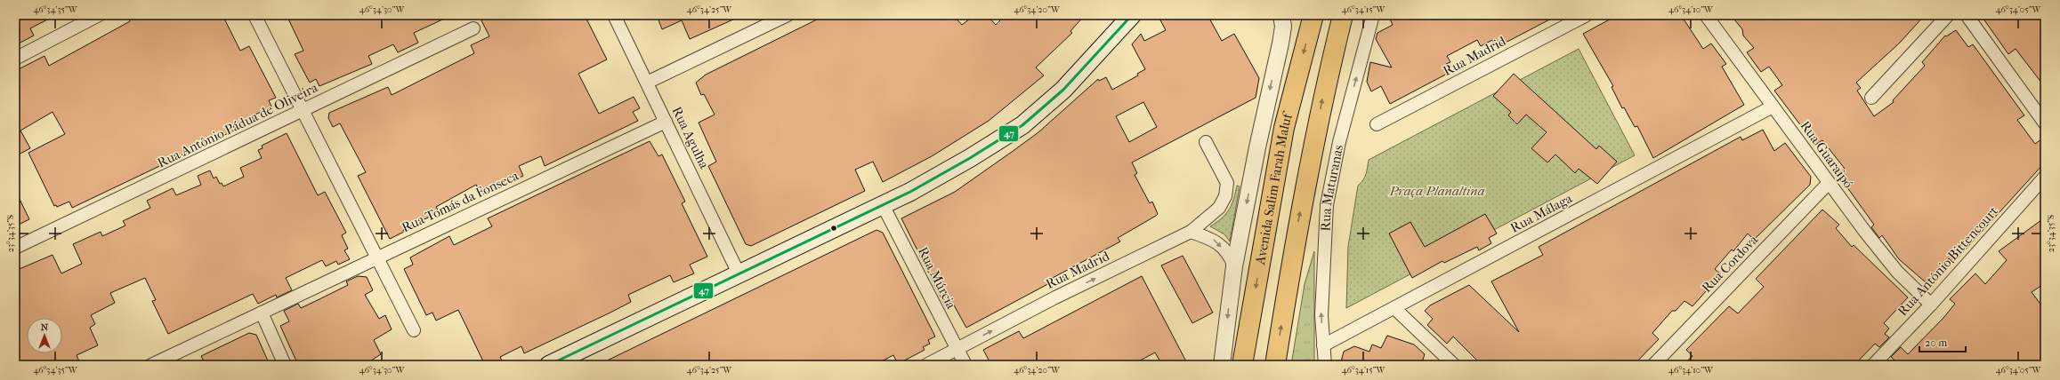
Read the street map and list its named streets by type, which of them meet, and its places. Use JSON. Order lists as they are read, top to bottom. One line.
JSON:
{"streets":{"highway":["Avenida Salim Farah Maluf"],"street":["Rua Madrid","Rua Antônio Pádua de Oliveira","Rua Agulha","Rua Guaraipó","Rua Maturanas","Rua Tomás da Fonseca","Rua Málaga","Rua Antônio Bittencourt","Rua Cordova","Rua Múrcia"]},"crossings":[["Rua Madrid","Rua Múrcia"],["Rua Agulha","Rua Tomás da Fonseca"],["Rua Guaraipó","Rua Málaga"],["Rua Guaraipó","Rua Antônio Bittencourt"],["Rua Guaraipó","Rua Cordova"],["Rua Maturanas","Rua Málaga"]],"one_way":["Rua Madrid"],"parks":["Praça Planaltina"],"lines":["transit line 47"],"scale_bar":"20 m","north":"top","coordinates":["46°34'35\"W","46°34'30\"W","46°34'25\"W","46°34'20\"W","46°34'15\"W","46°34'10\"W","46°34'05\"W","23°34'35\"S"]}
